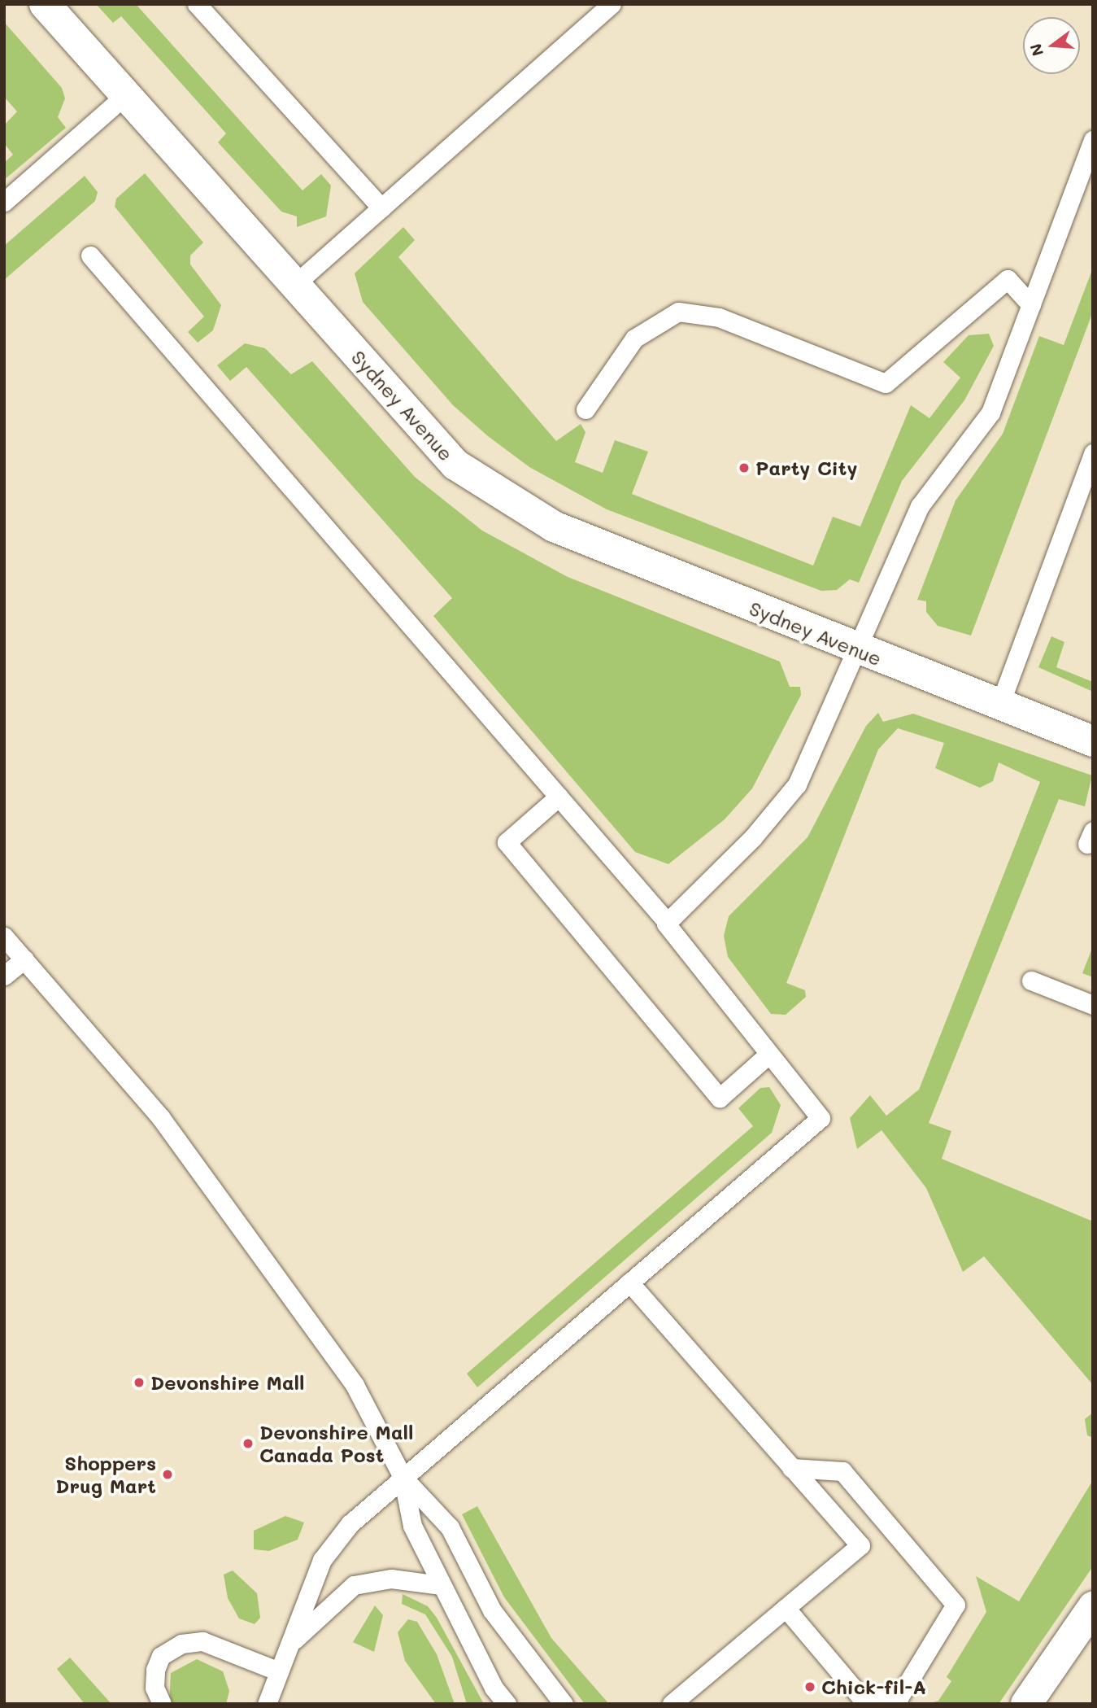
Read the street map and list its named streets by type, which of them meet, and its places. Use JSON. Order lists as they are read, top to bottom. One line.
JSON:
{"streets":{"street":["Sydney Avenue"]},"places":["Party City","Devonshire Mall","Devonshire Mall Canada Post","Shoppers Drug Mart","Chick-fil-A"],"north":"left"}
